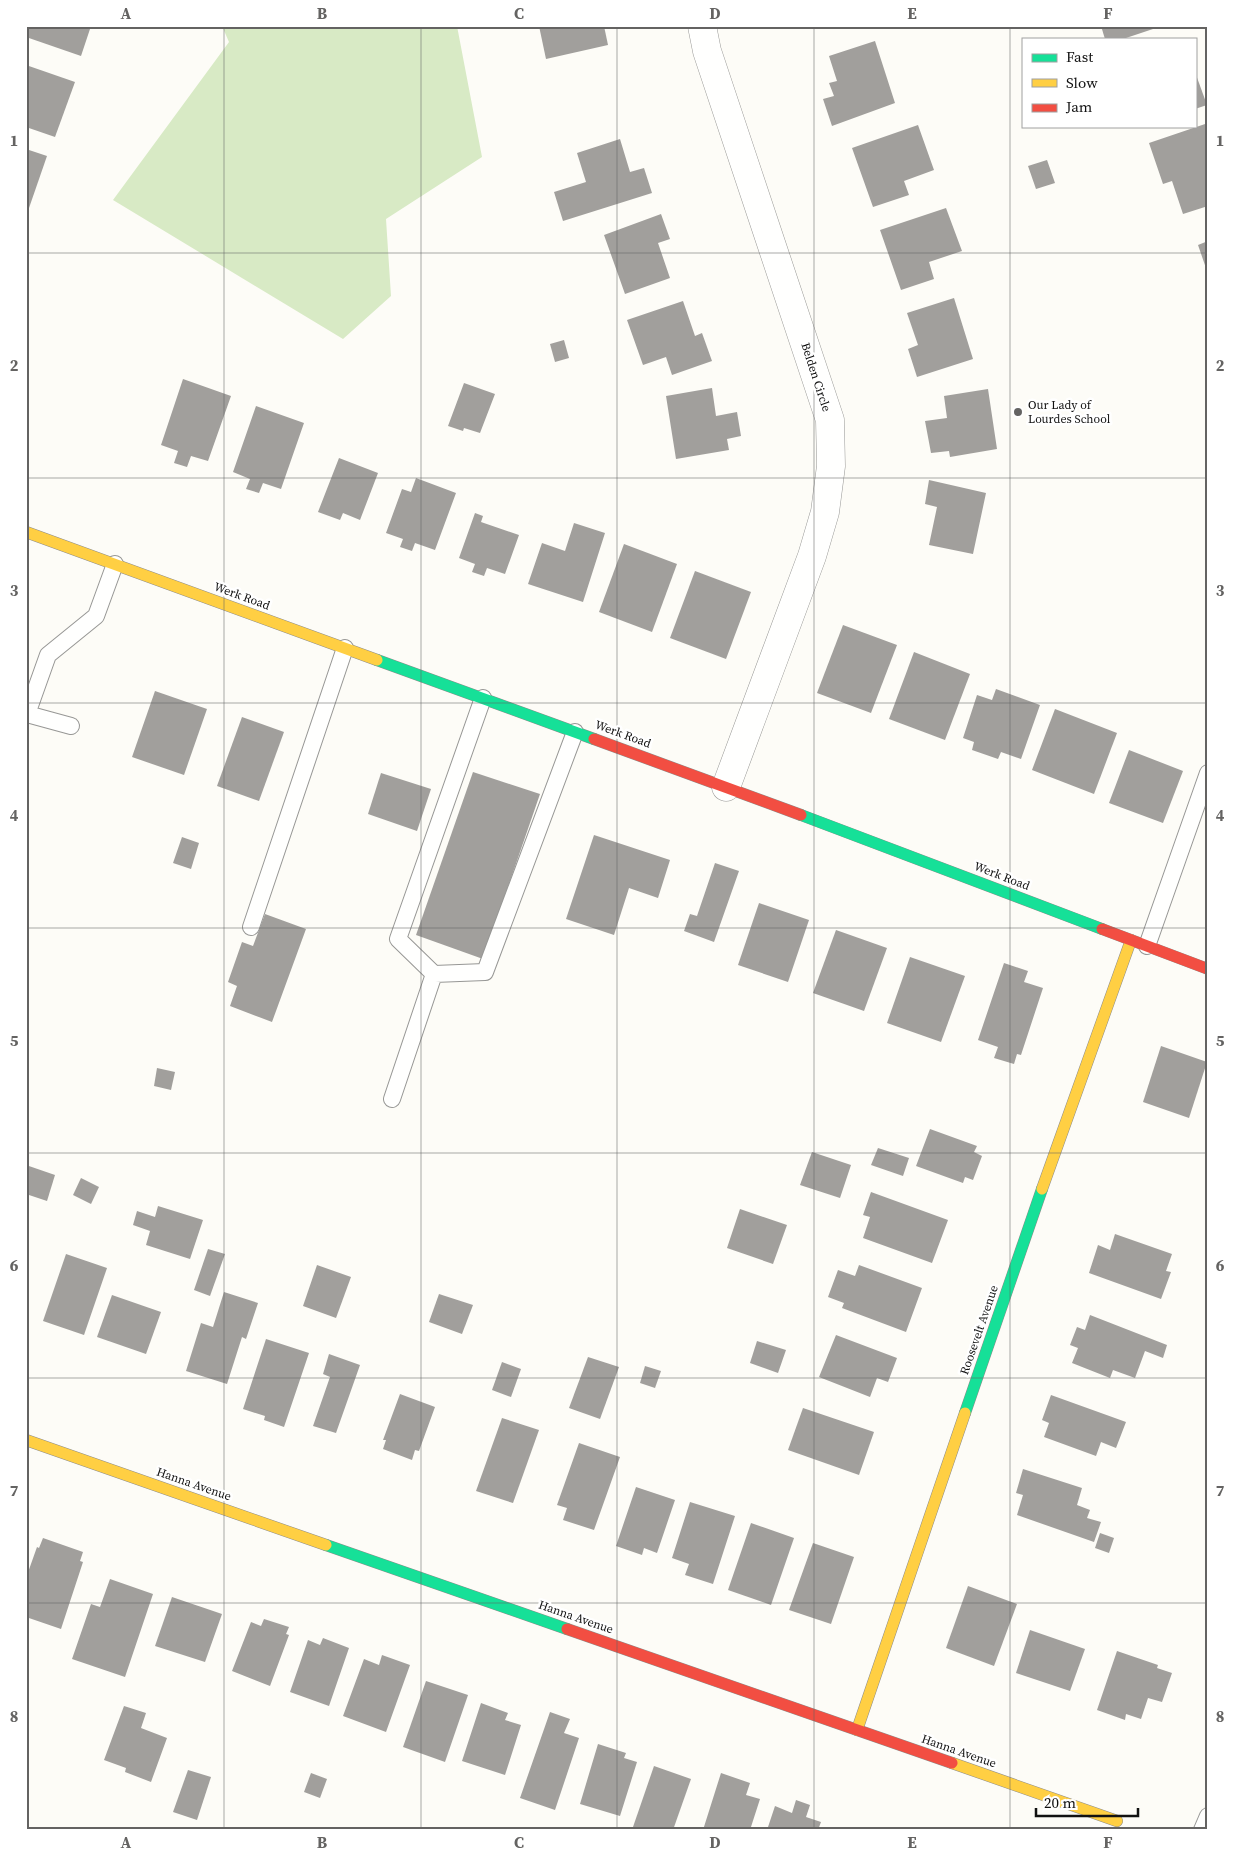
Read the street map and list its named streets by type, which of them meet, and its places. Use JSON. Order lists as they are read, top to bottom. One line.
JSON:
{"streets":{"street":["Belden Circle","Werk Road","Roosevelt Avenue","Hanna Avenue"]},"crossings":[["Belden Circle","Werk Road"],["Werk Road","Roosevelt Avenue"],["Roosevelt Avenue","Hanna Avenue"]],"places":["Our Lady of Lourdes School"],"legend":["Fast","Slow","Jam"],"scale_bar":"20 m","grid":{"columns":["A","B","C","D","E","F"],"rows":["1","2","3","4","5","6","7","8"]}}
